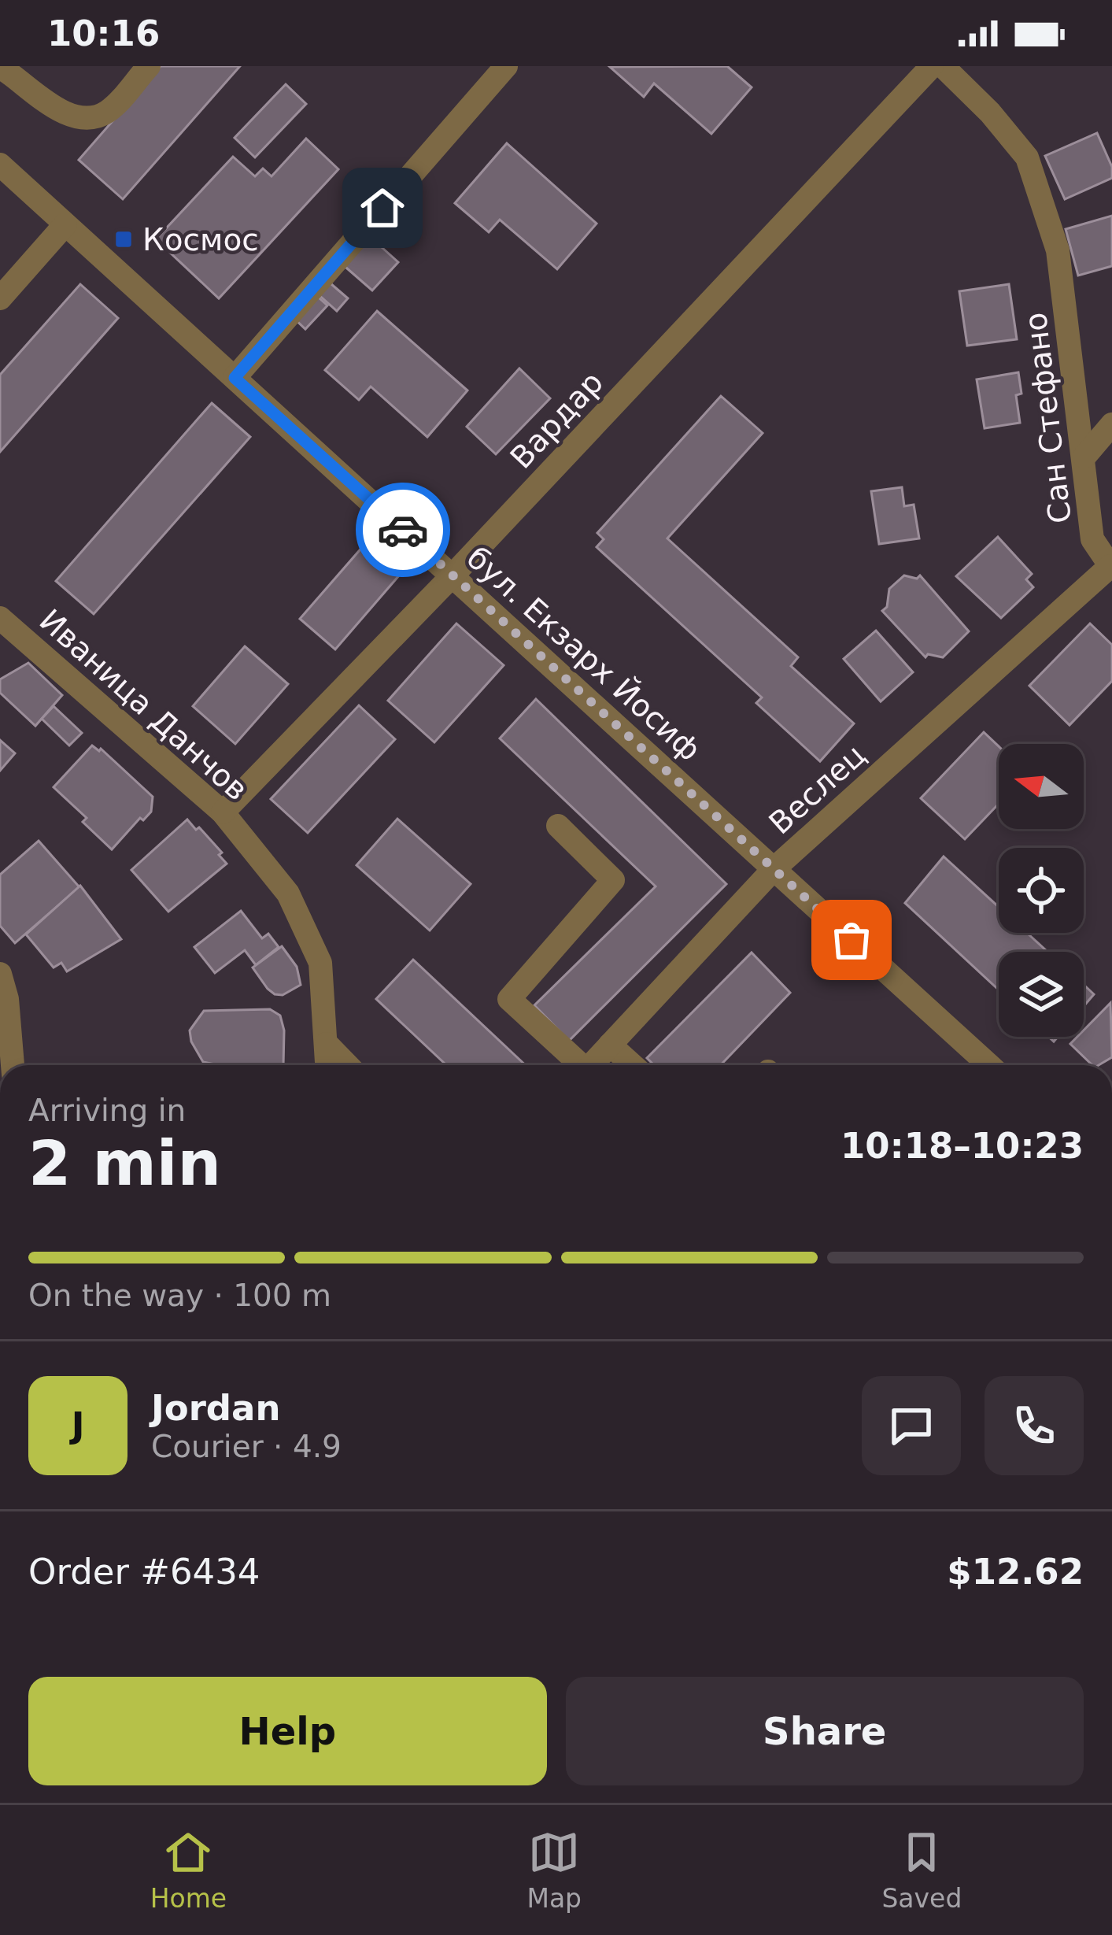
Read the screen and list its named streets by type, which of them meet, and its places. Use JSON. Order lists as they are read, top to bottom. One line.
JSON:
{"streets":{"street":["Сан Стефано","Вардар","бул. Екзарх Йосиф","Иваница Данчов","Веслец"]},"crossings":[["Сан Стефано","Веслец"],["Вардар","бул. Екзарх Йосиф"],["Вардар","Иваница Данчов"],["бул. Екзарх Йосиф","Веслец"]],"places":{"transit":["Космос"]},"north":"left","page":{"status":"10:16","heading":["2 min","Arriving in","10:18–10:23"],"panel":["Jordan","Courier · 4.9","Order #6434","$12.62"],"bar":"On the way · 100 m","round":"J","buttons":["Help","Share"],"tabs":["Home","Map","Saved"]}}
